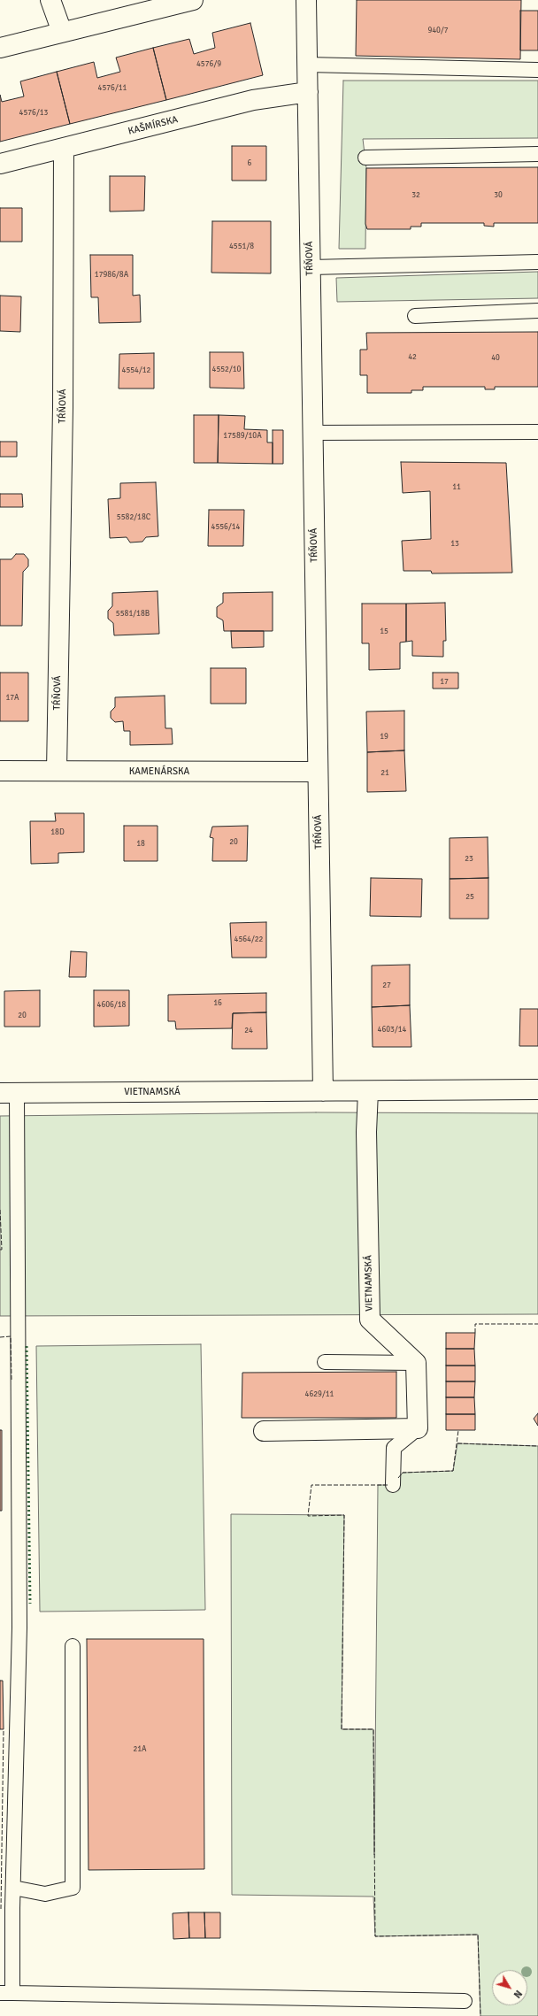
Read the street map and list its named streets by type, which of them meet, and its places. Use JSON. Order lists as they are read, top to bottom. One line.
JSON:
{"streets":{"street":["KAŠMÍRSKA","TŔŇOVÁ","KAMENÁRSKA","VIETNAMSKÁ"]},"crossings":[["KAŠMÍRSKA","TŔŇOVÁ"],["TŔŇOVÁ","KAMENÁRSKA"],["TŔŇOVÁ","VIETNAMSKÁ"]],"house_numbers":["940/7","4576/9","4576/11","4576/13","6","32","30","4551/8","17986/8A","42","40","4552/10","4554/12","17589/10A","11","5582/18C","4556/14","13","5581/18B","15","17","17A","19","21","18D","20","18","23","25","4564/22","27","16","4606/18","20","4603/14","24","4629/11","21A"],"north":"bottom right"}
